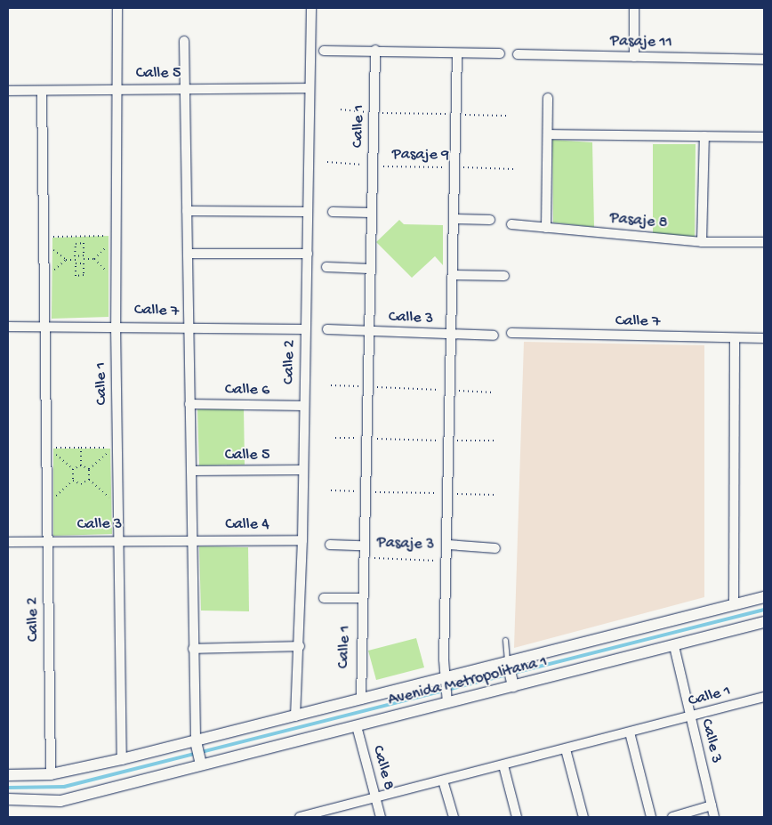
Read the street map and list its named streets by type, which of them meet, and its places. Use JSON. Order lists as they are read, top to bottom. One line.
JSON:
{"streets":{"street":["Pasaje 11","Calle 5","Calle 1","Pasaje 8","Calle 7","Calle 3","Calle 2","Calle 6","Calle 4","Pasaje 3","Avenida Metropolitana 1","Calle 8"],"path":["Pasaje 9"]},"crossings":[["Calle 5","Calle 1"],["Calle 5","Calle 2"],["Calle 1","Pasaje 9"],["Calle 1","Calle 7"],["Calle 1","Calle 3"],["Calle 1","Pasaje 3"],["Calle 1","Avenida Metropolitana 1"],["Calle 1","Calle 8"],["Calle 7","Calle 2"],["Calle 3","Calle 2"],["Calle 3","Calle 4"],["Calle 3","Avenida Metropolitana 1"],["Calle 2","Calle 6"],["Calle 2","Calle 4"],["Calle 2","Avenida Metropolitana 1"],["Avenida Metropolitana 1","Calle 8"]]}
